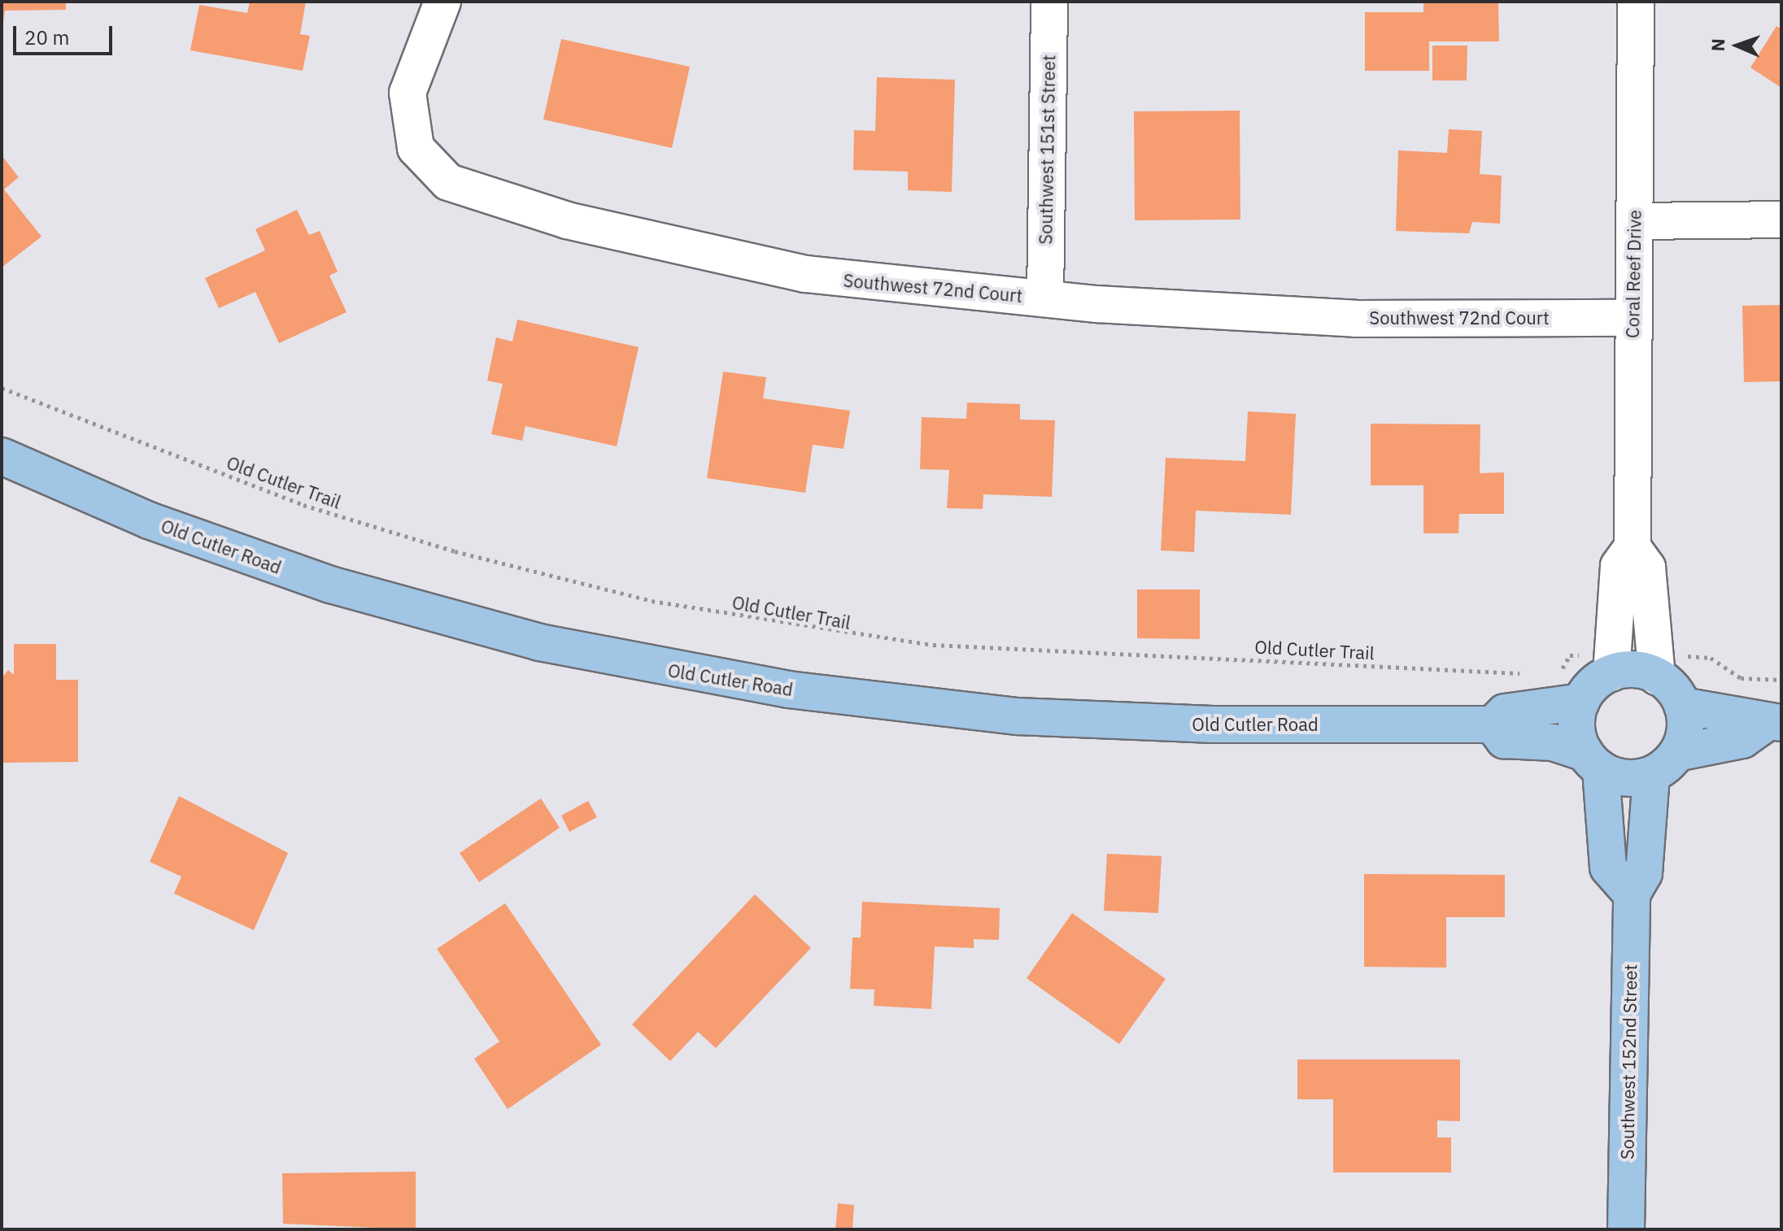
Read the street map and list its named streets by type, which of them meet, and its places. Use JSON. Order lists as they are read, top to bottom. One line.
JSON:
{"streets":{"main road":["Old Cutler Road","Southwest 152nd Street"],"street":["Southwest 151st Street","Coral Reef Drive","Southwest 72nd Court"],"path":["Old Cutler Trail"]},"crossings":[["Southwest 151st Street","Southwest 72nd Court"],["Coral Reef Drive","Southwest 72nd Court"],["Coral Reef Drive","Old Cutler Road"],["Coral Reef Drive","Southwest 152nd Street"],["Old Cutler Road","Southwest 152nd Street"]],"scale_bar":"20 m","north":"left"}
